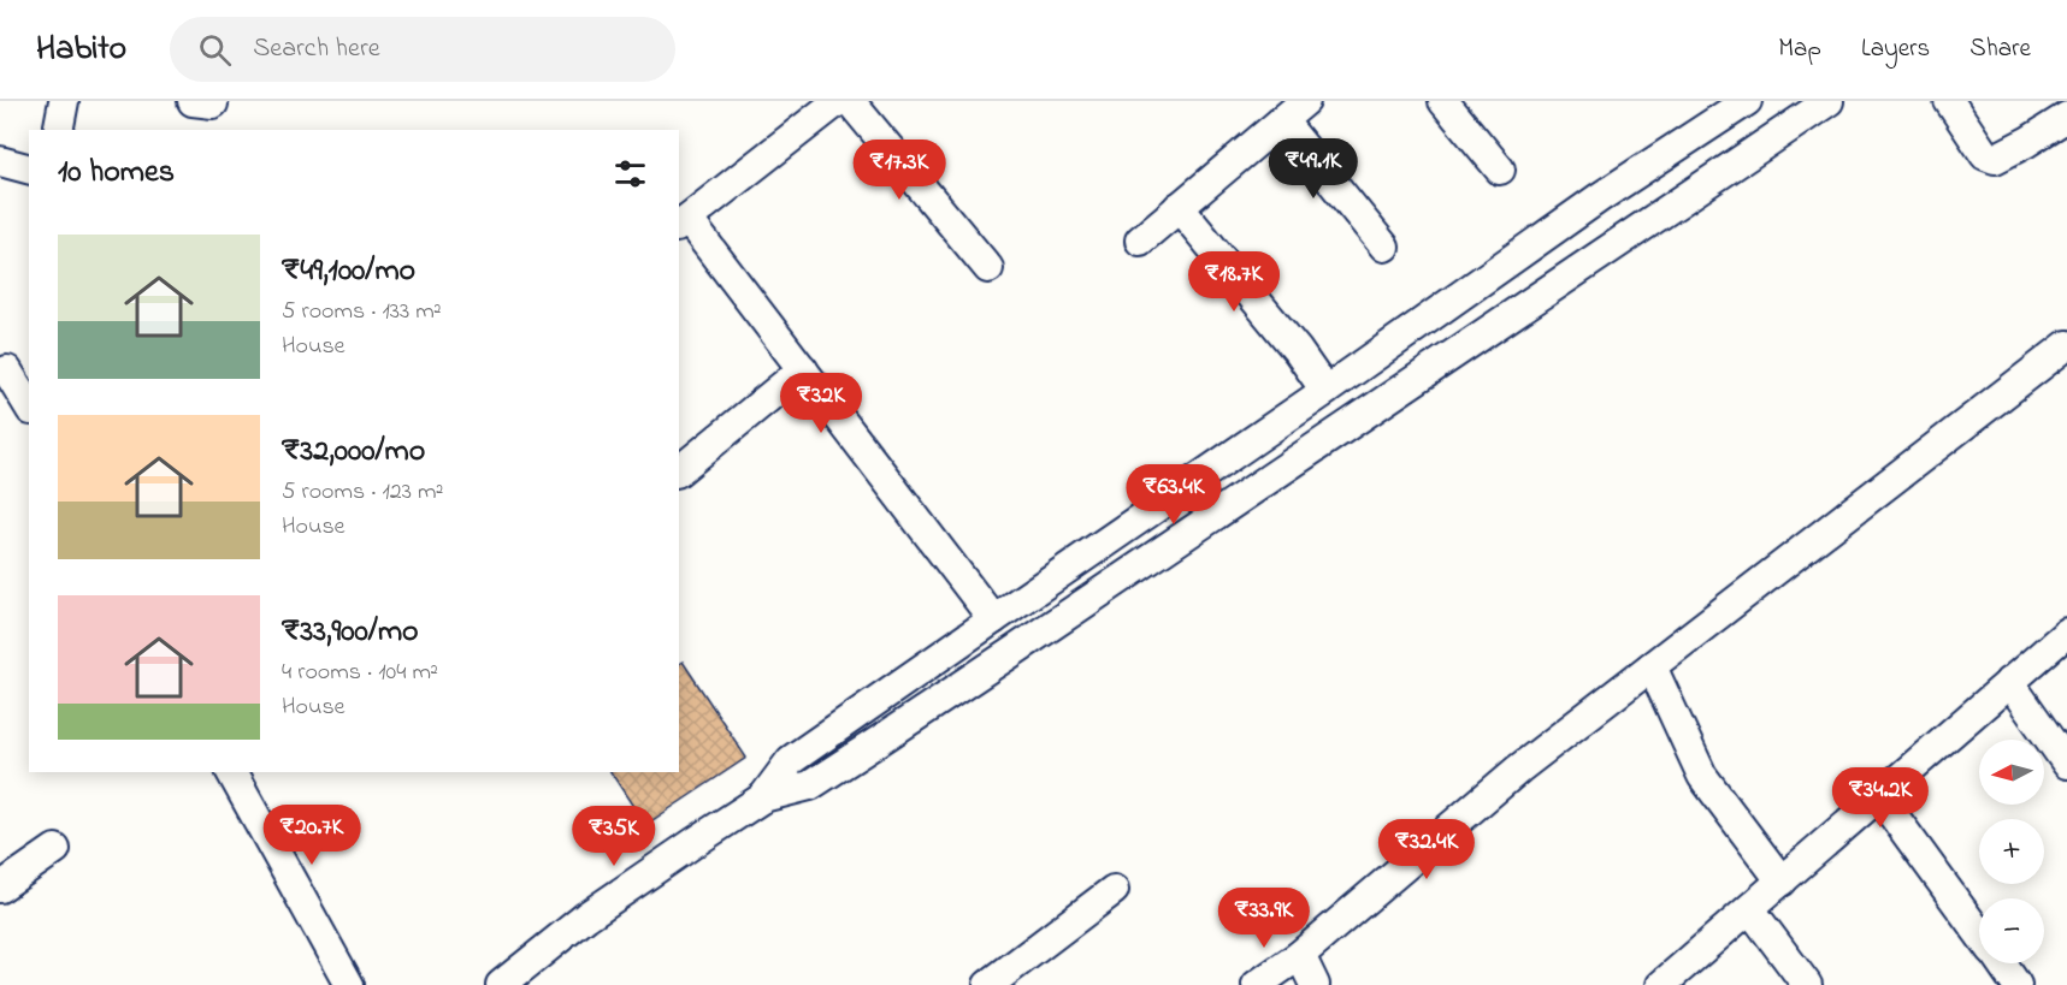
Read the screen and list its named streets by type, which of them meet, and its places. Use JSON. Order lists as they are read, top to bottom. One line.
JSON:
{"north":"left","page":{"header":"Habito","search":"Search here","nav":["Map","Layers","Share"],"heading":"10 homes","price":["₹49.1K","₹17.3K","₹18.7K","₹32K","₹63.4K","₹34.2K","₹20.7K","₹35K","₹32.4K","₹33.9K"],"list":[{"name":"₹49,100/mo","note":"5 rooms · 133 m² · House"},{"name":"₹32,000/mo","note":"5 rooms · 123 m² · House"},{"name":"₹33,900/mo","note":"4 rooms · 104 m² · House"}],"map_buttons":["+","−"]}}
